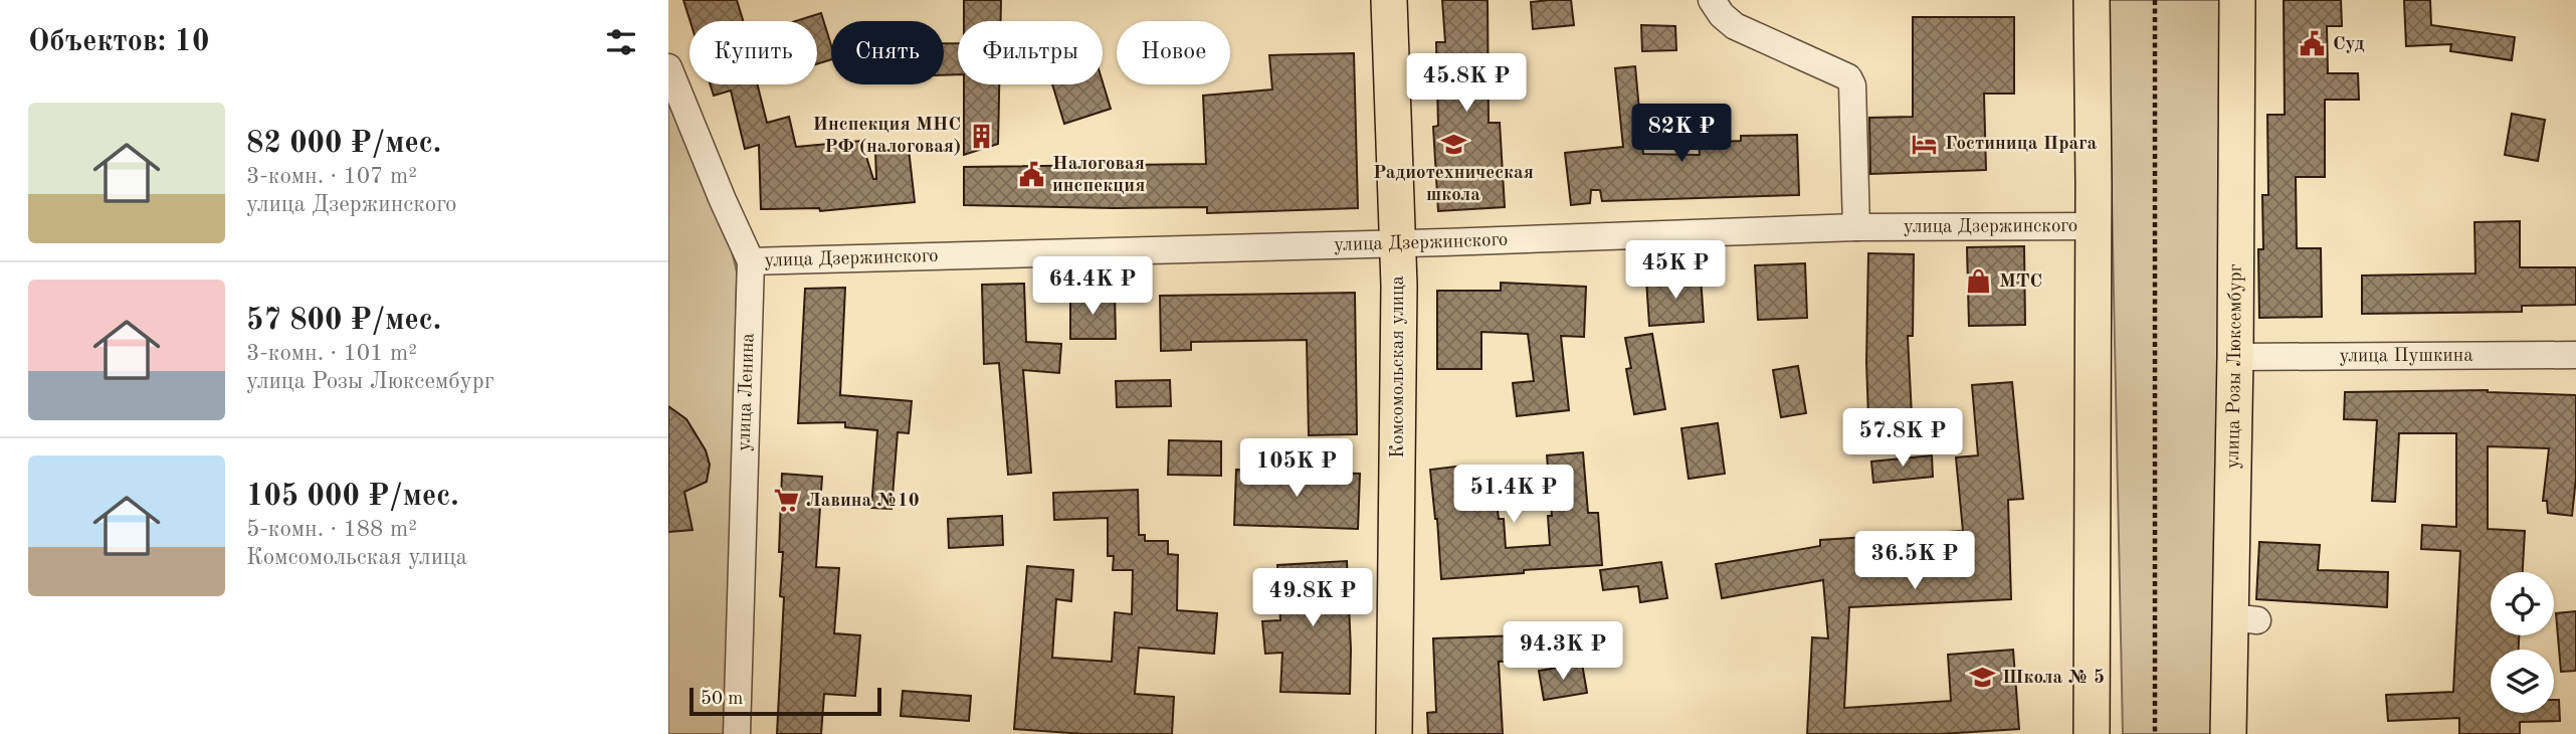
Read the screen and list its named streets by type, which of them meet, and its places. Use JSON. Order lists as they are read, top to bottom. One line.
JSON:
{"streets":{"main road":["Комсомольская улица","улица Розы Люксембург"],"street":["улица Дзержинского","улица Пушкина","улица Ленина"]},"crossings":[["улица Дзержинского","Комсомольская улица"],["улица Дзержинского","улица Ленина"],["улица Пушкина","улица Розы Люксембург"]],"places":{"public building":["Суд","Налоговая инспекция"],"building":["Инспекция МНС РФ (налоговая)"],"hotel":["Гостиница Прага"],"school or university":["Радиотехническая школа","Школа № 5"],"shop":["МТС"],"supermarket":["Лавина №10"]},"scale_bar":"50 m","page":{"heading":"Объектов: 10","chip":["Купить","Снять","Фильтры","Новое"],"price":["45.8K ₽","82K ₽","45K ₽","64.4K ₽","57.8K ₽","105K ₽","51.4K ₽","36.5K ₽","49.8K ₽","94.3K ₽"],"list":[{"name":"82 000 ₽/мес.","note":"3-комн. · 107 m² · улица Дзержинского"},{"name":"57 800 ₽/мес.","note":"3-комн. · 101 m² · улица Розы Люксембург"},{"name":"105 000 ₽/мес.","note":"5-комн. · 188 m² · Комсомольская улица"}],"scale":"50 m"}}
